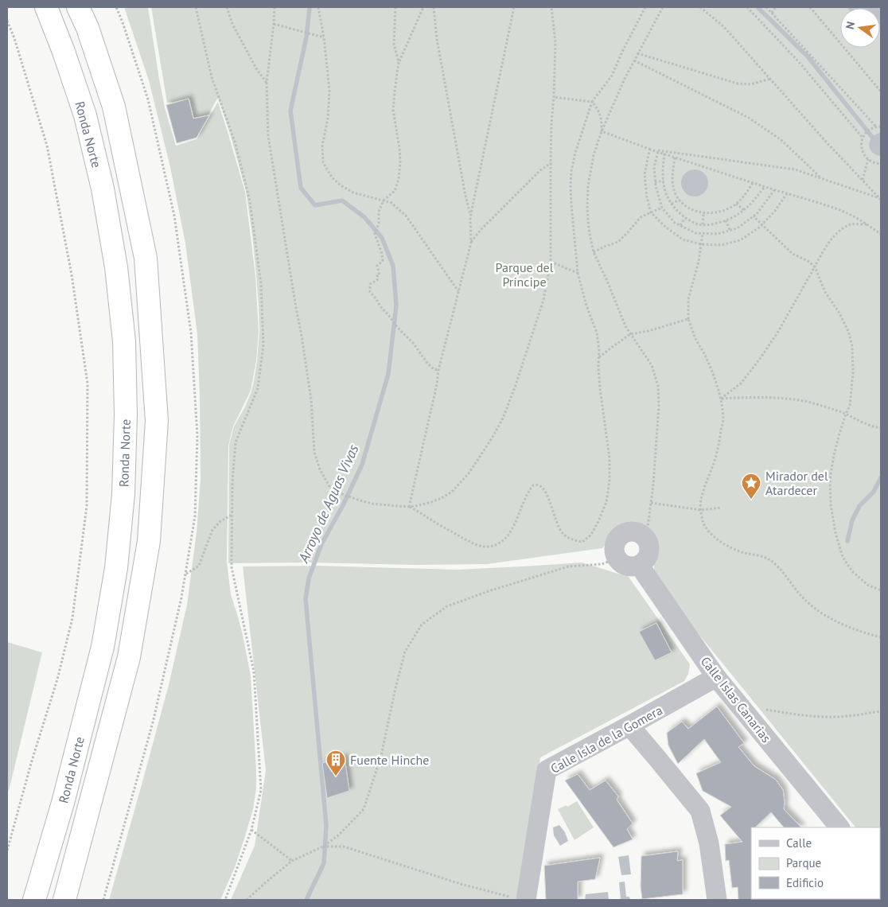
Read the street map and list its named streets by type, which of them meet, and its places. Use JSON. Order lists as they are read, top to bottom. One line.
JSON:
{"streets":{"highway":["Ronda Norte"],"street":["Calle Islas Canarias","Calle Isla de la Gomera"]},"crossings":[["Calle Islas Canarias","Calle Isla de la Gomera"]],"water":["Arroyo de Aguas Vivas"],"parks":["Parque del Príncipe"],"places":{"place":["Mirador del Atardecer"],"building":["Fuente Hinche"]},"legend":["Calle","Parque","Edificio"],"north":"left"}
